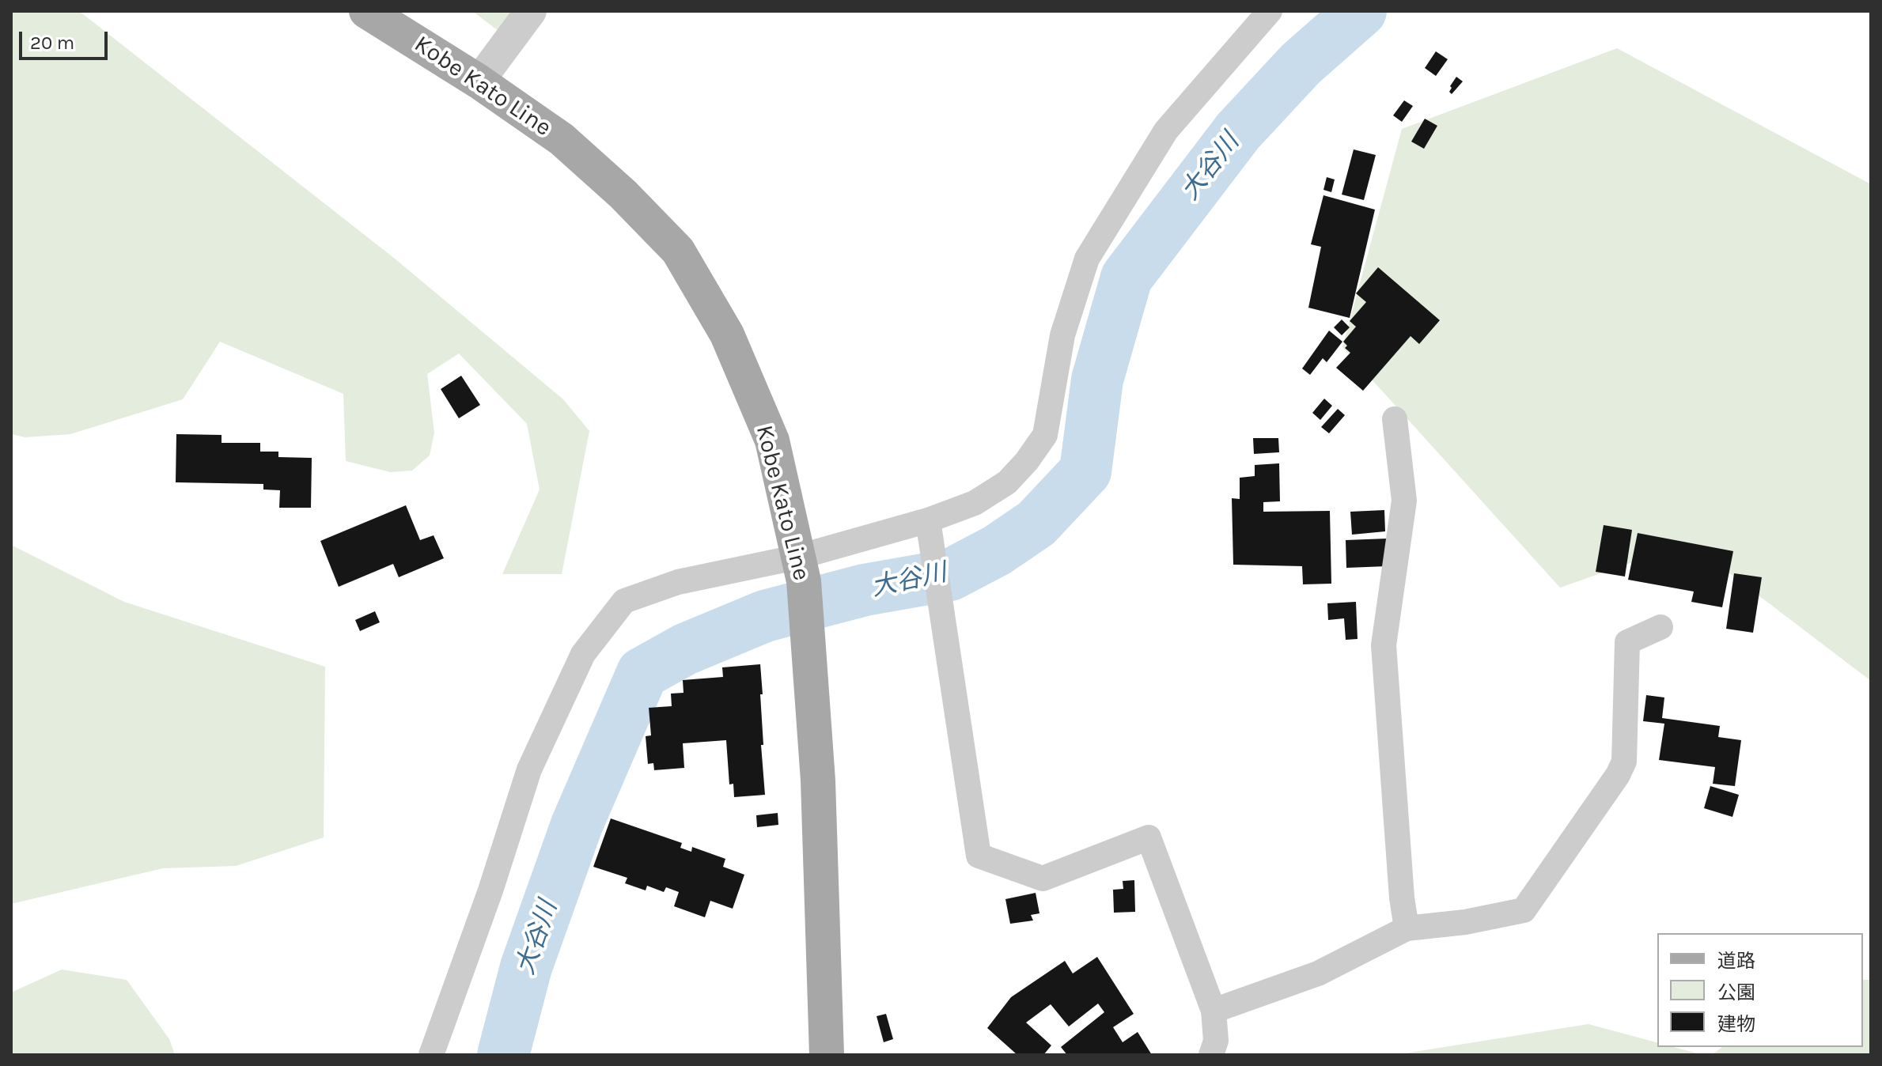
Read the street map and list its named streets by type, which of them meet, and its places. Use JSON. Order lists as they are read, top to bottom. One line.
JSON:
{"streets":{"main road":["Kobe Kato Line"]},"water":["大谷川"],"legend":["道路","公園","建物"],"scale_bar":"20 m"}
